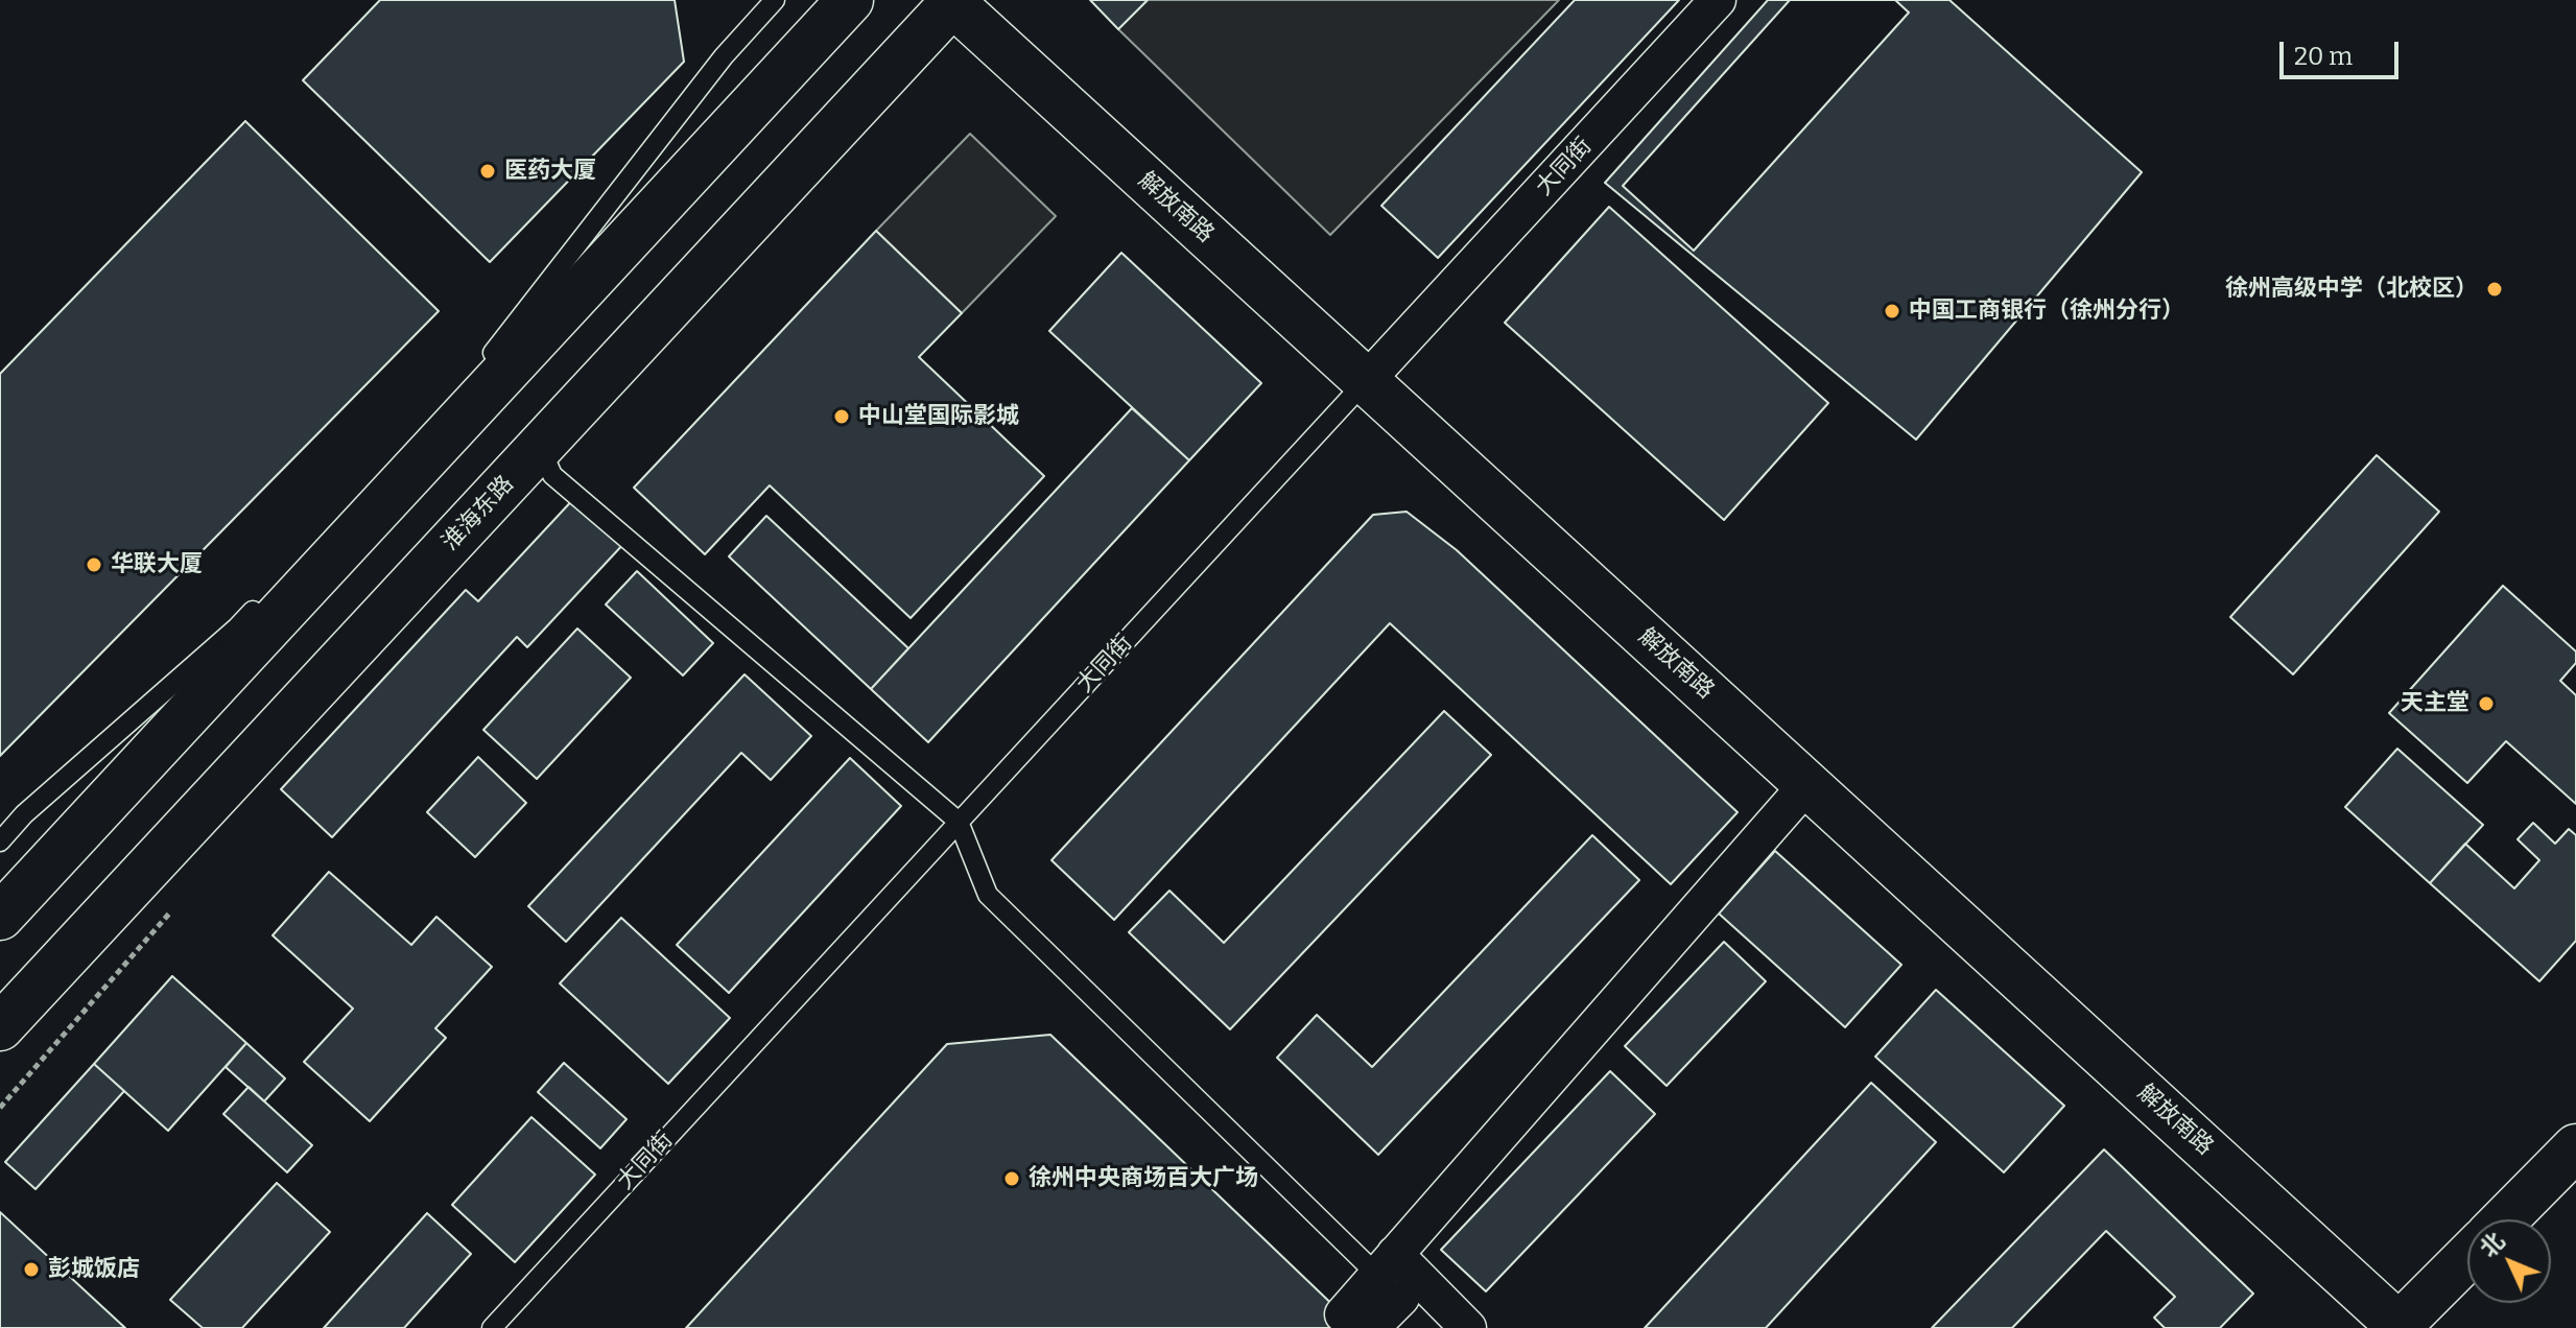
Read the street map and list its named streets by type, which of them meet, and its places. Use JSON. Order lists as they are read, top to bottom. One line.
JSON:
{"streets":{"main road":["解放南路","淮海东路"],"street":["大同街"]},"crossings":[["大同街","解放南路"],["解放南路","淮海东路"]],"places":["医药大厦","徐州高级中学（北校区）","中国工商银行（徐州分行）","中山堂国际影城","华联大厦","天主堂","徐州中央商场百大广场","彭城饭店"],"scale_bar":"20 m","north":"top left"}
